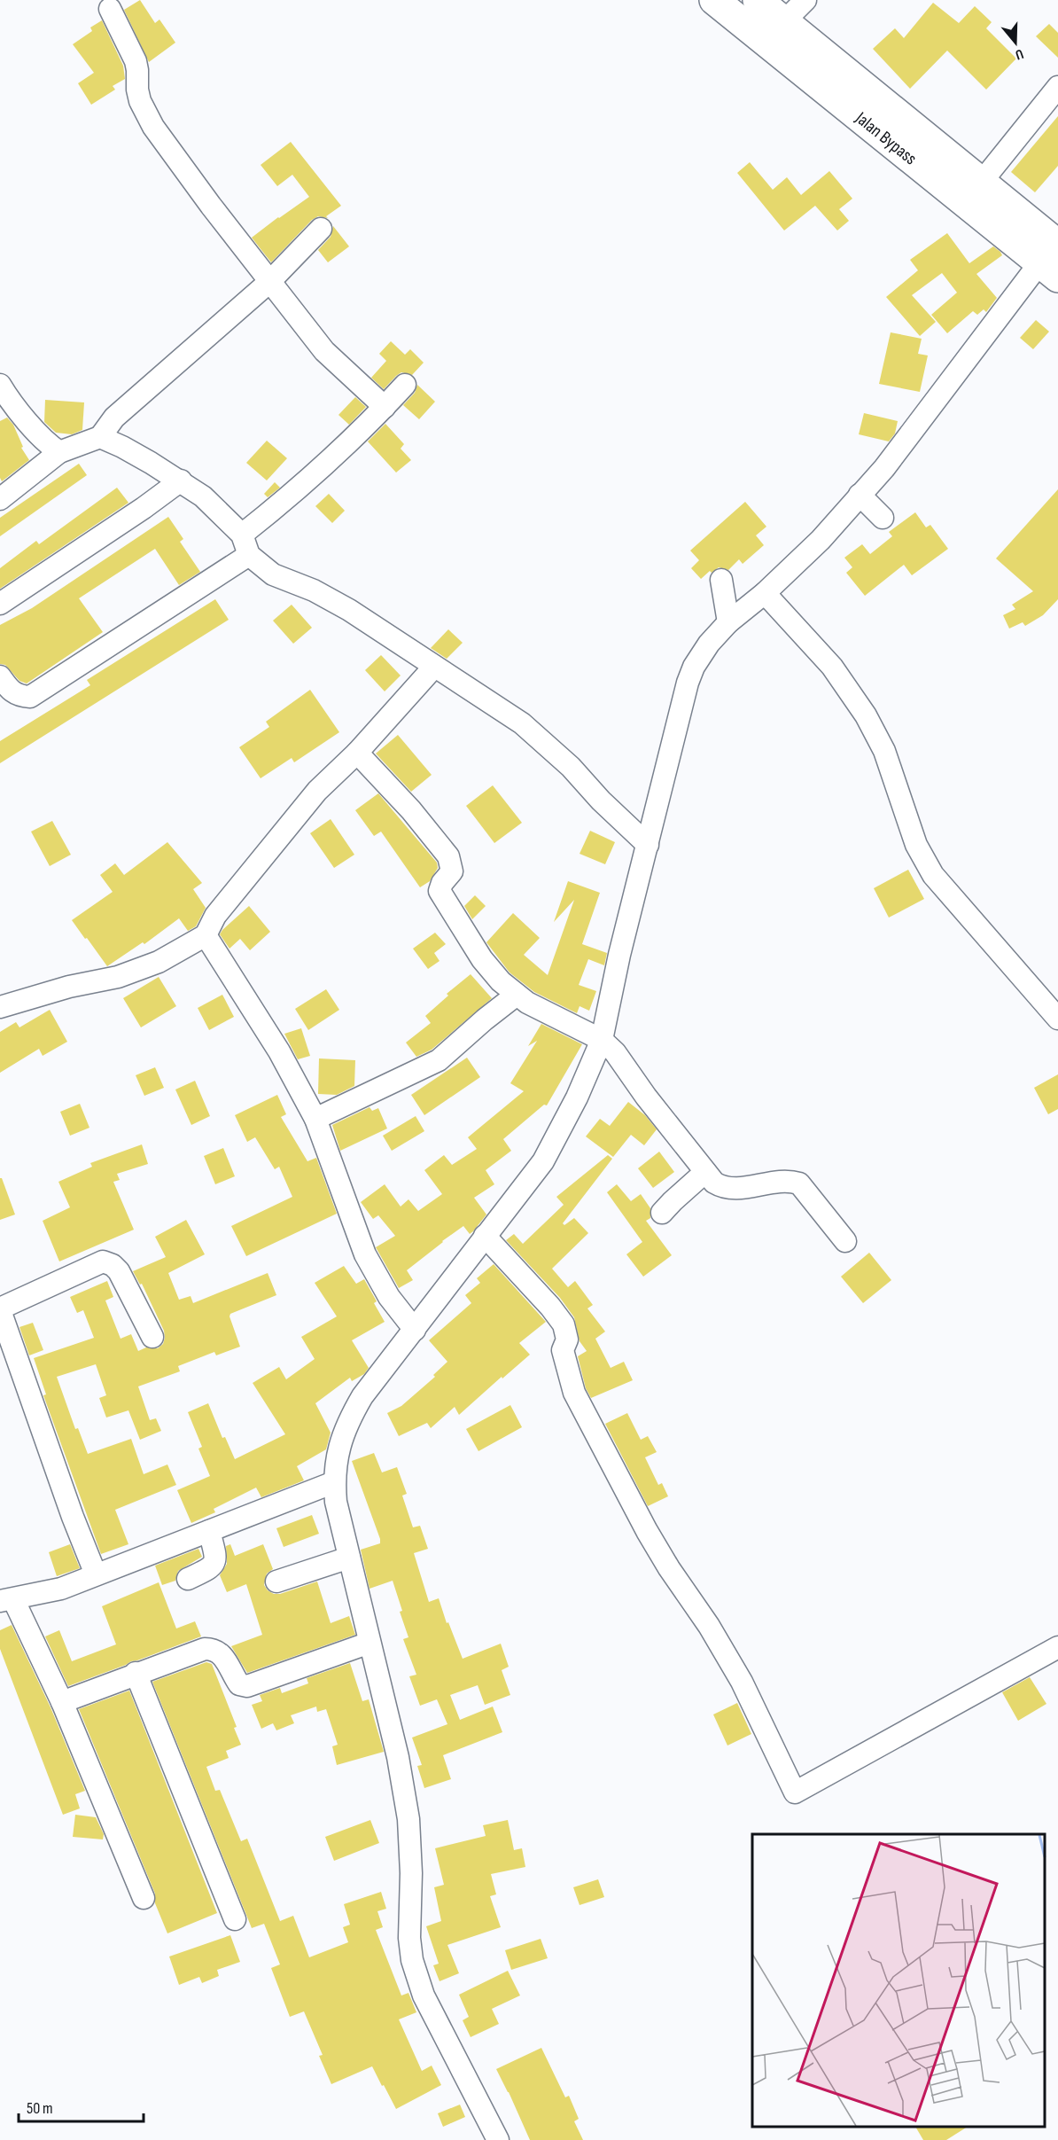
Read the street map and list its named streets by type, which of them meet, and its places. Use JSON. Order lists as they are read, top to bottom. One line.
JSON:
{"streets":{"highway":["Jalan Bypass"]},"scale_bar":"50 m","north":"bottom"}
